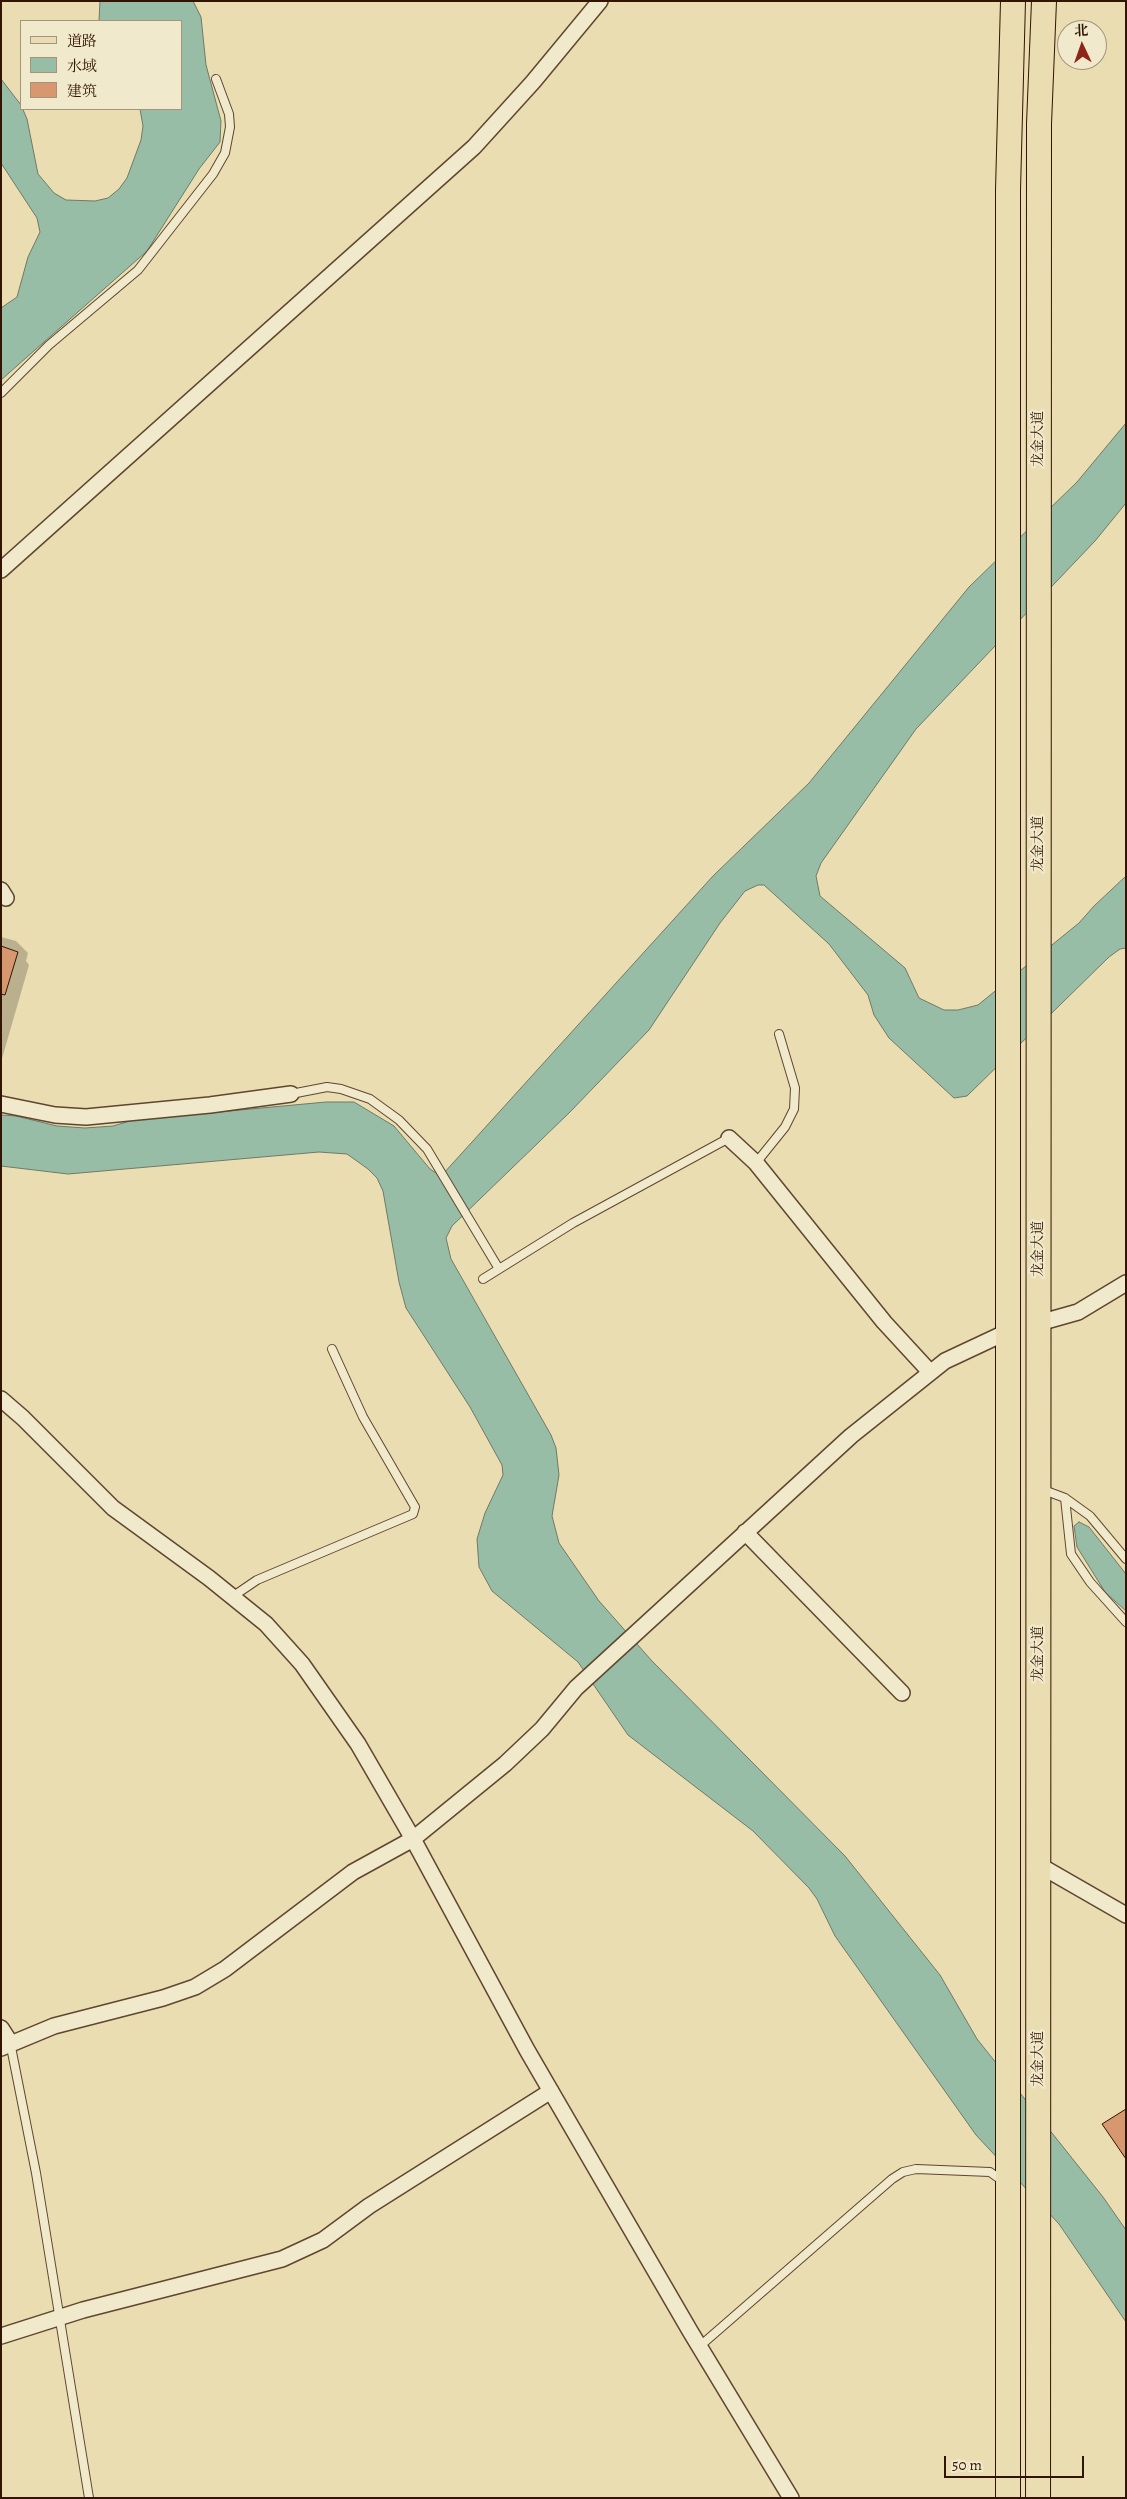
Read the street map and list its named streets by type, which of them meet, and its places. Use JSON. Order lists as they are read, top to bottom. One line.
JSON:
{"streets":{"main road":["龙金大道"]},"legend":["道路","水域","建筑"],"scale_bar":"50 m","north":"top"}
